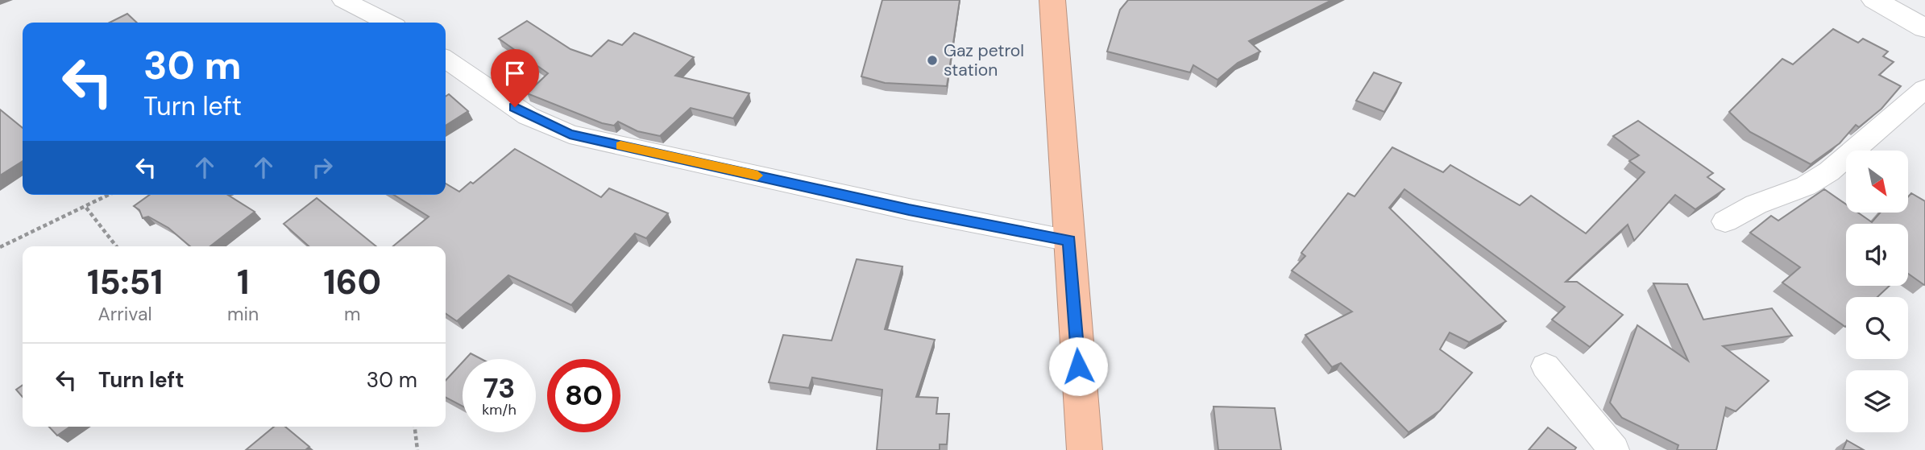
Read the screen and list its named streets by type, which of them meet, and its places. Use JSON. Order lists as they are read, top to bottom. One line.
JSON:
{"places":["Gaz petrol station"],"north":"bottom right","page":{"turn":["30 m","Turn left"],"eta":["15:51","Arrival","1","min","160","m"],"list":[{"name":"Turn left","value":"30 m"}],"speed":"73 km/h","limit":"80"}}
